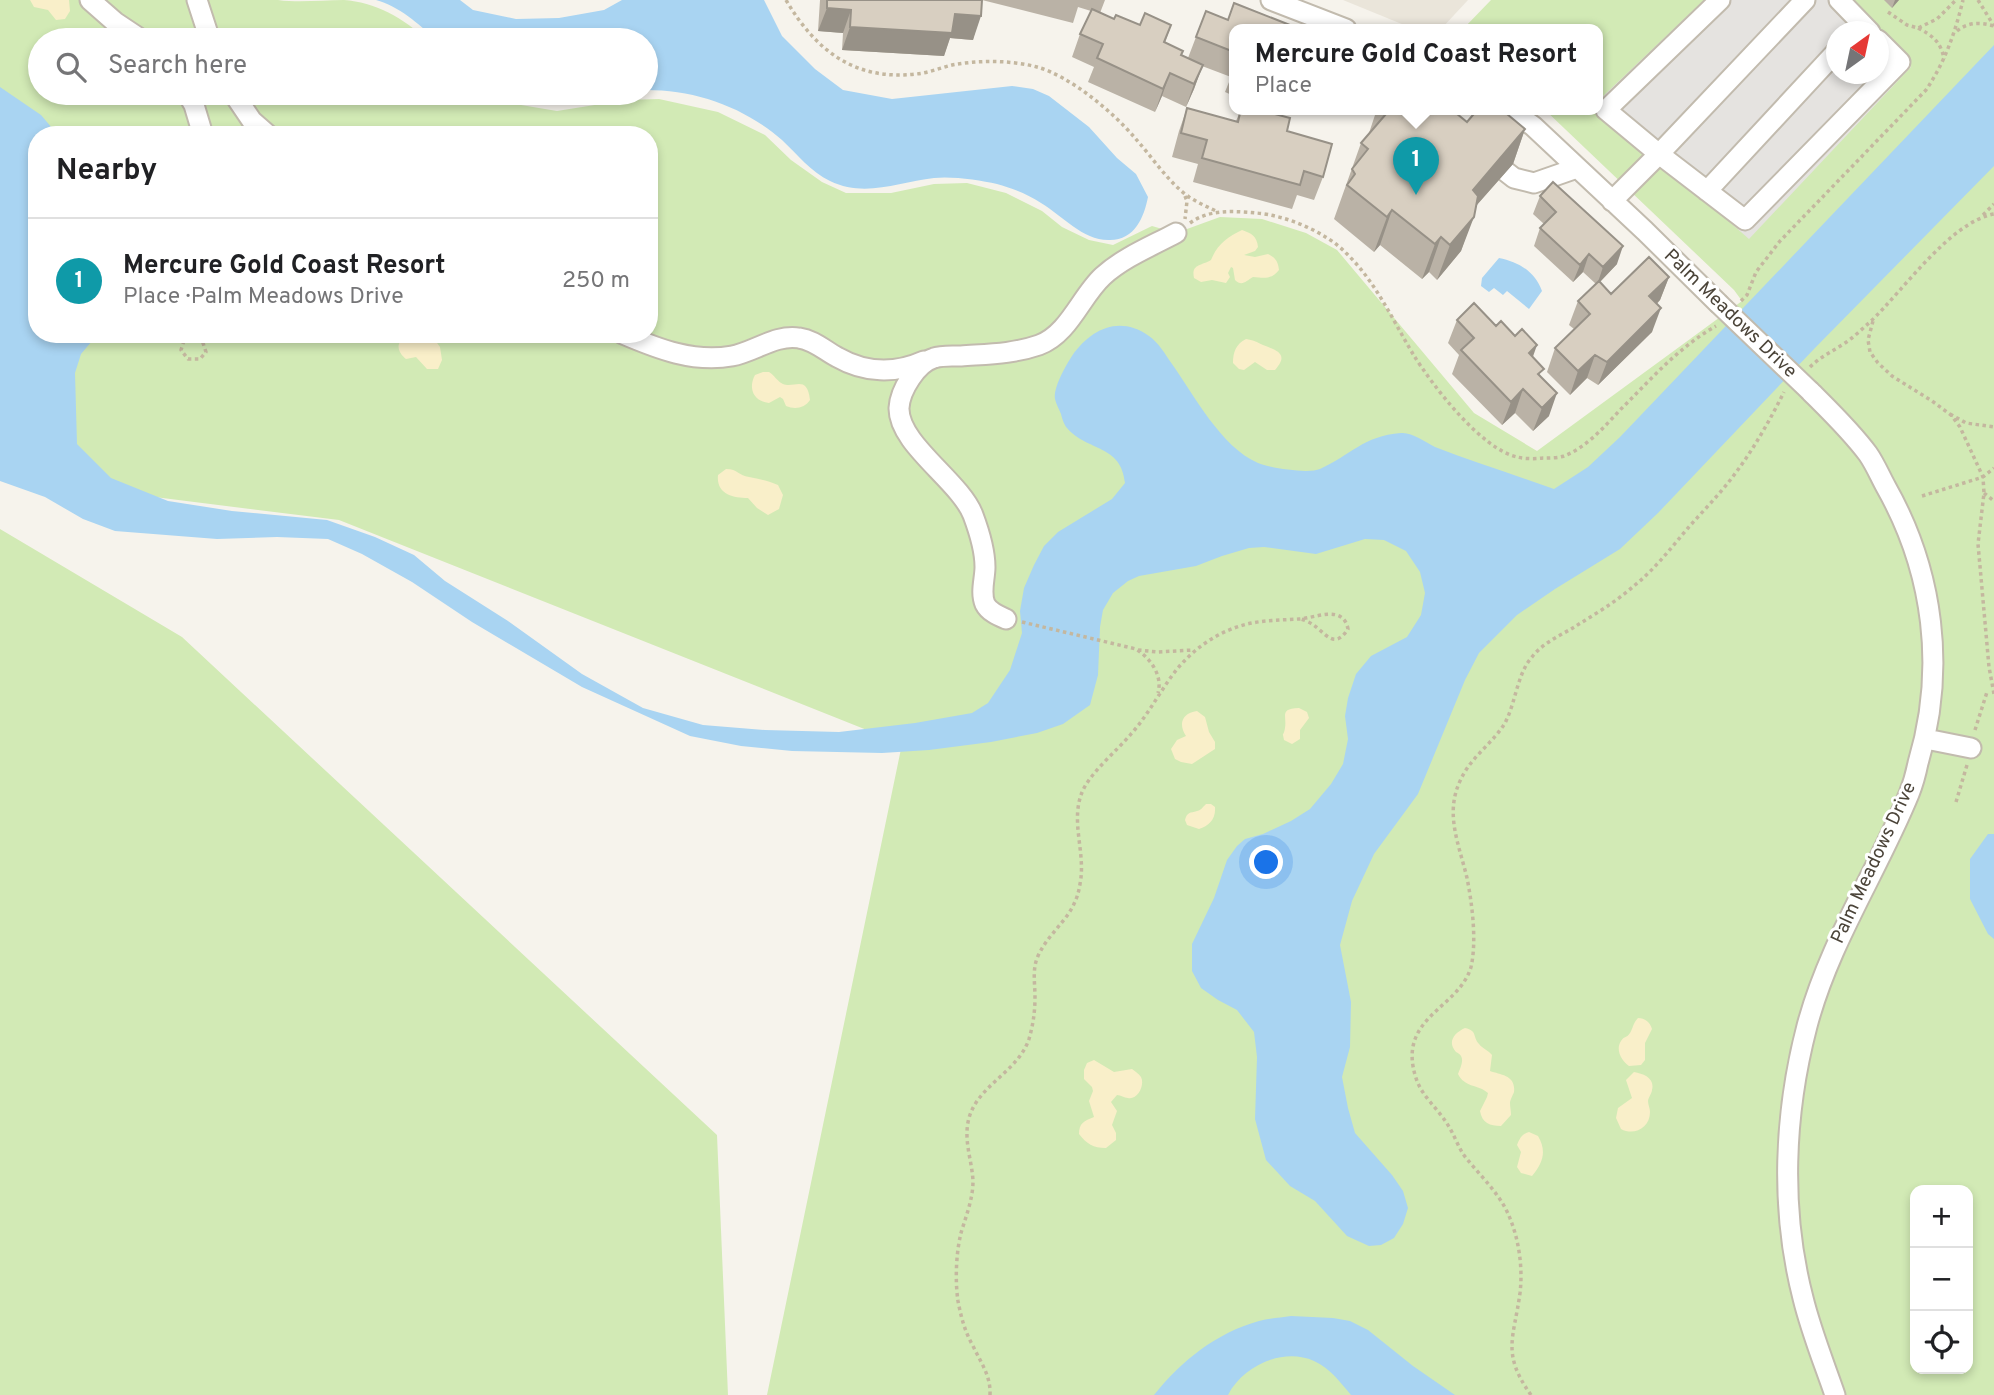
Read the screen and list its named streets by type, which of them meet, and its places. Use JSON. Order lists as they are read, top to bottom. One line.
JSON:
{"streets":{"street":["Palm Meadows Drive"]},"north":"top right","page":{"popup":["Mercure Gold Coast Resort","Place"],"search":"Search here","heading":"Nearby","pins":"1","list":[{"mark":"1","name":"Mercure Gold Coast Resort","note":"Place · Palm Meadows Drive","value":"250 m"}],"map_buttons":["+","−"]}}
